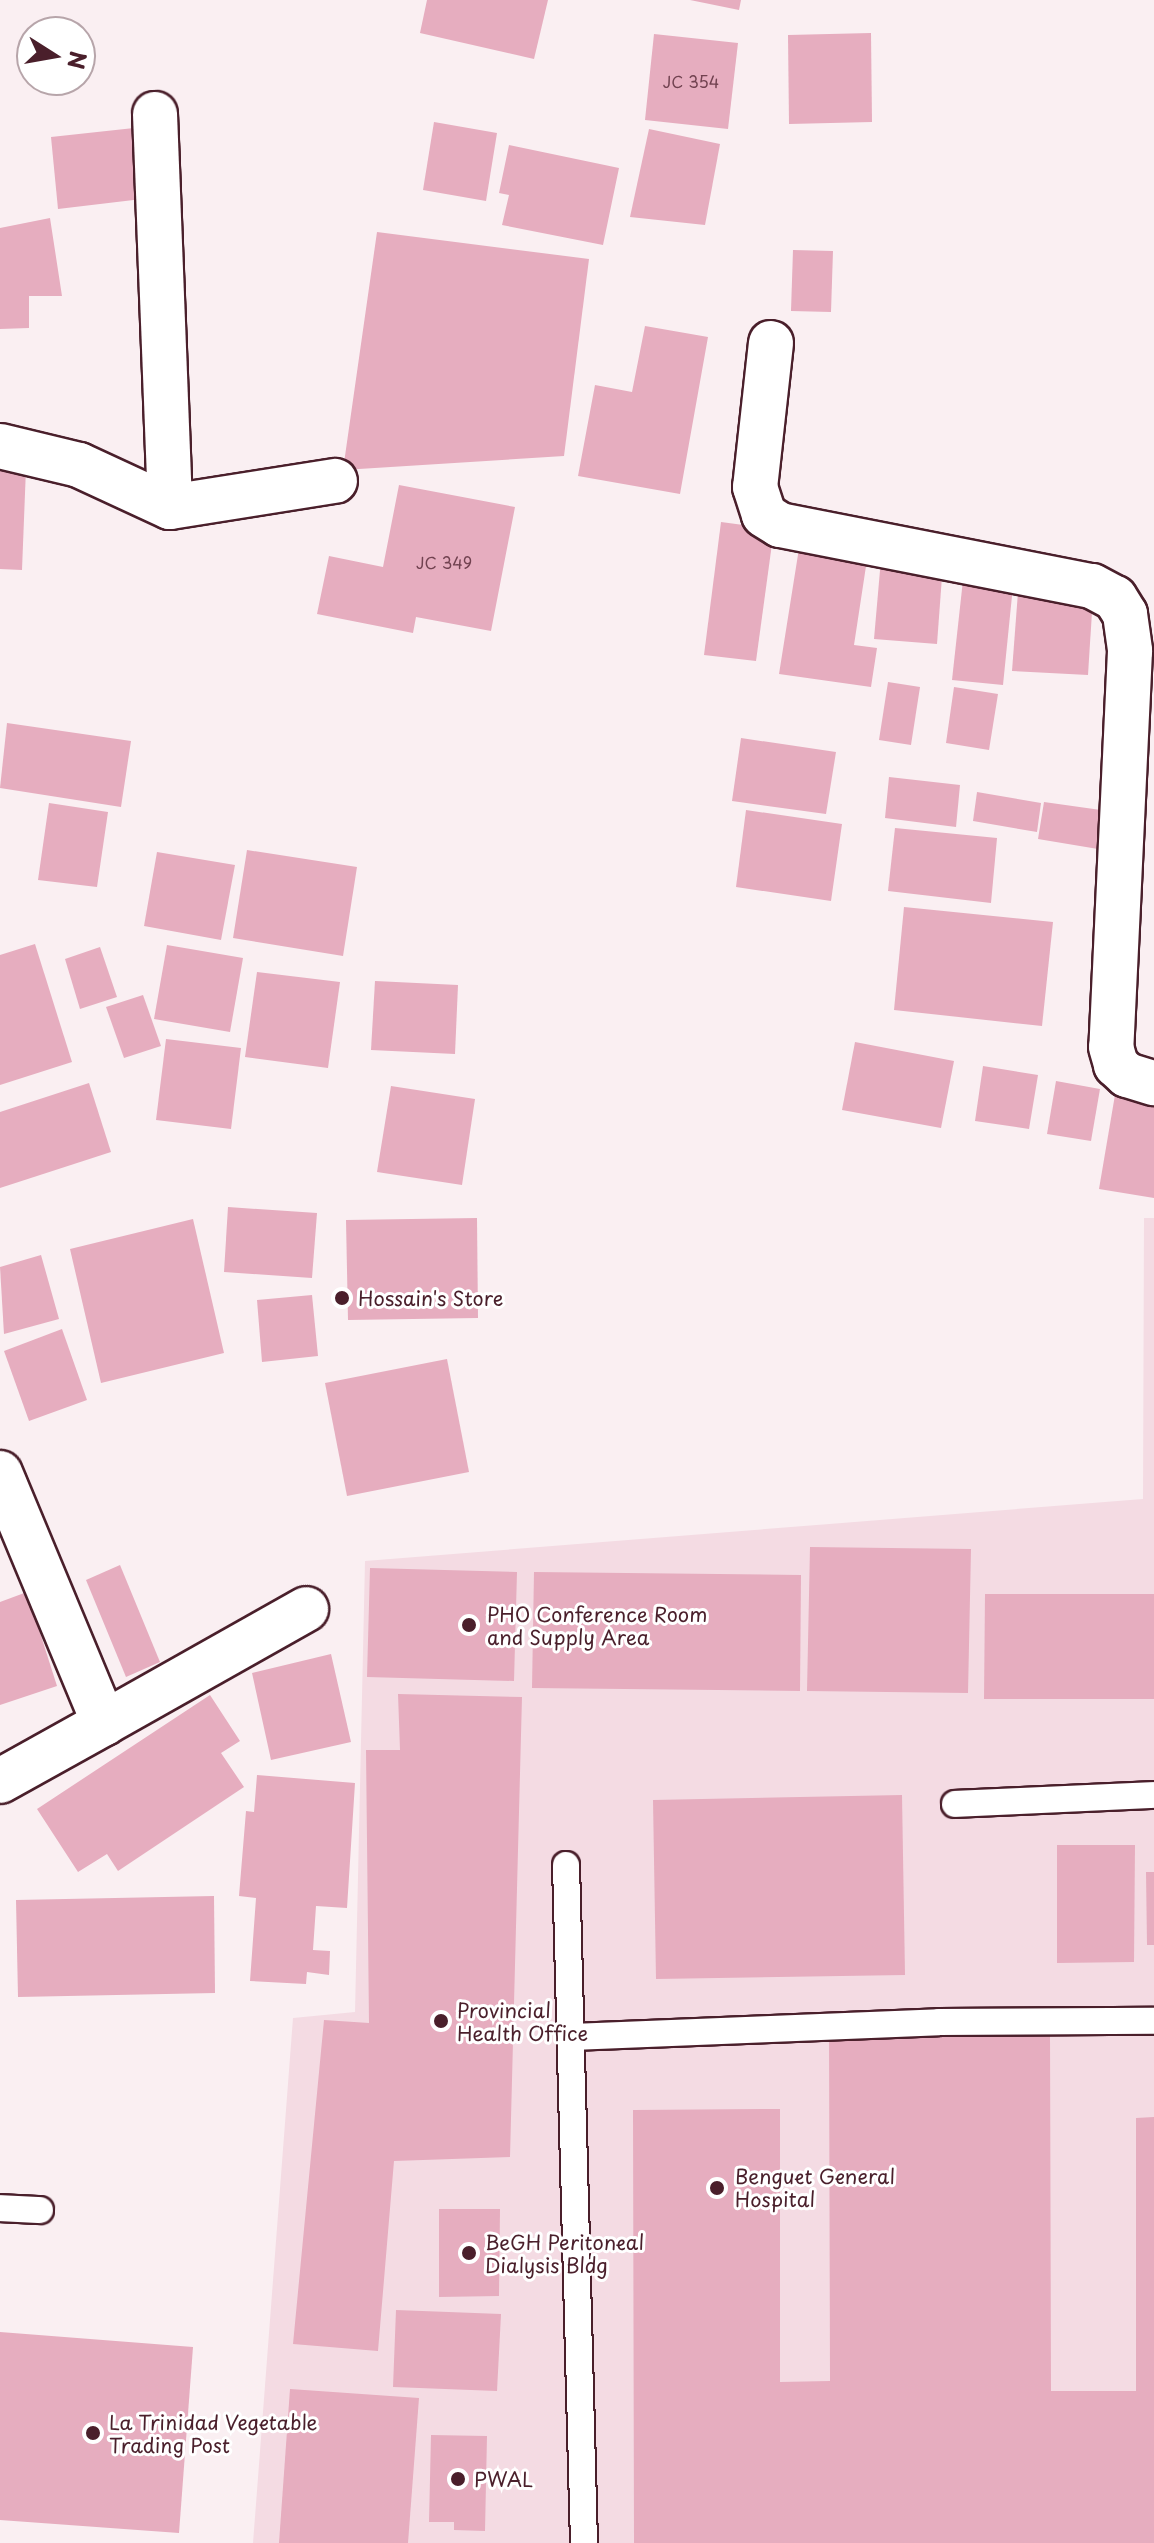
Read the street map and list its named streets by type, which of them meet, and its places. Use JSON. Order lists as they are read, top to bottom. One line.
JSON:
{"places":["Hossain's Store","PHO Conference Room and Supply Area","Provincial Health Office","Benguet General Hospital","BeGH Peritoneal Dialysis Bldg","La Trinidad Vegetable Trading Post","PWAL"],"house_numbers":["JC 354","JC 349"],"north":"right"}
